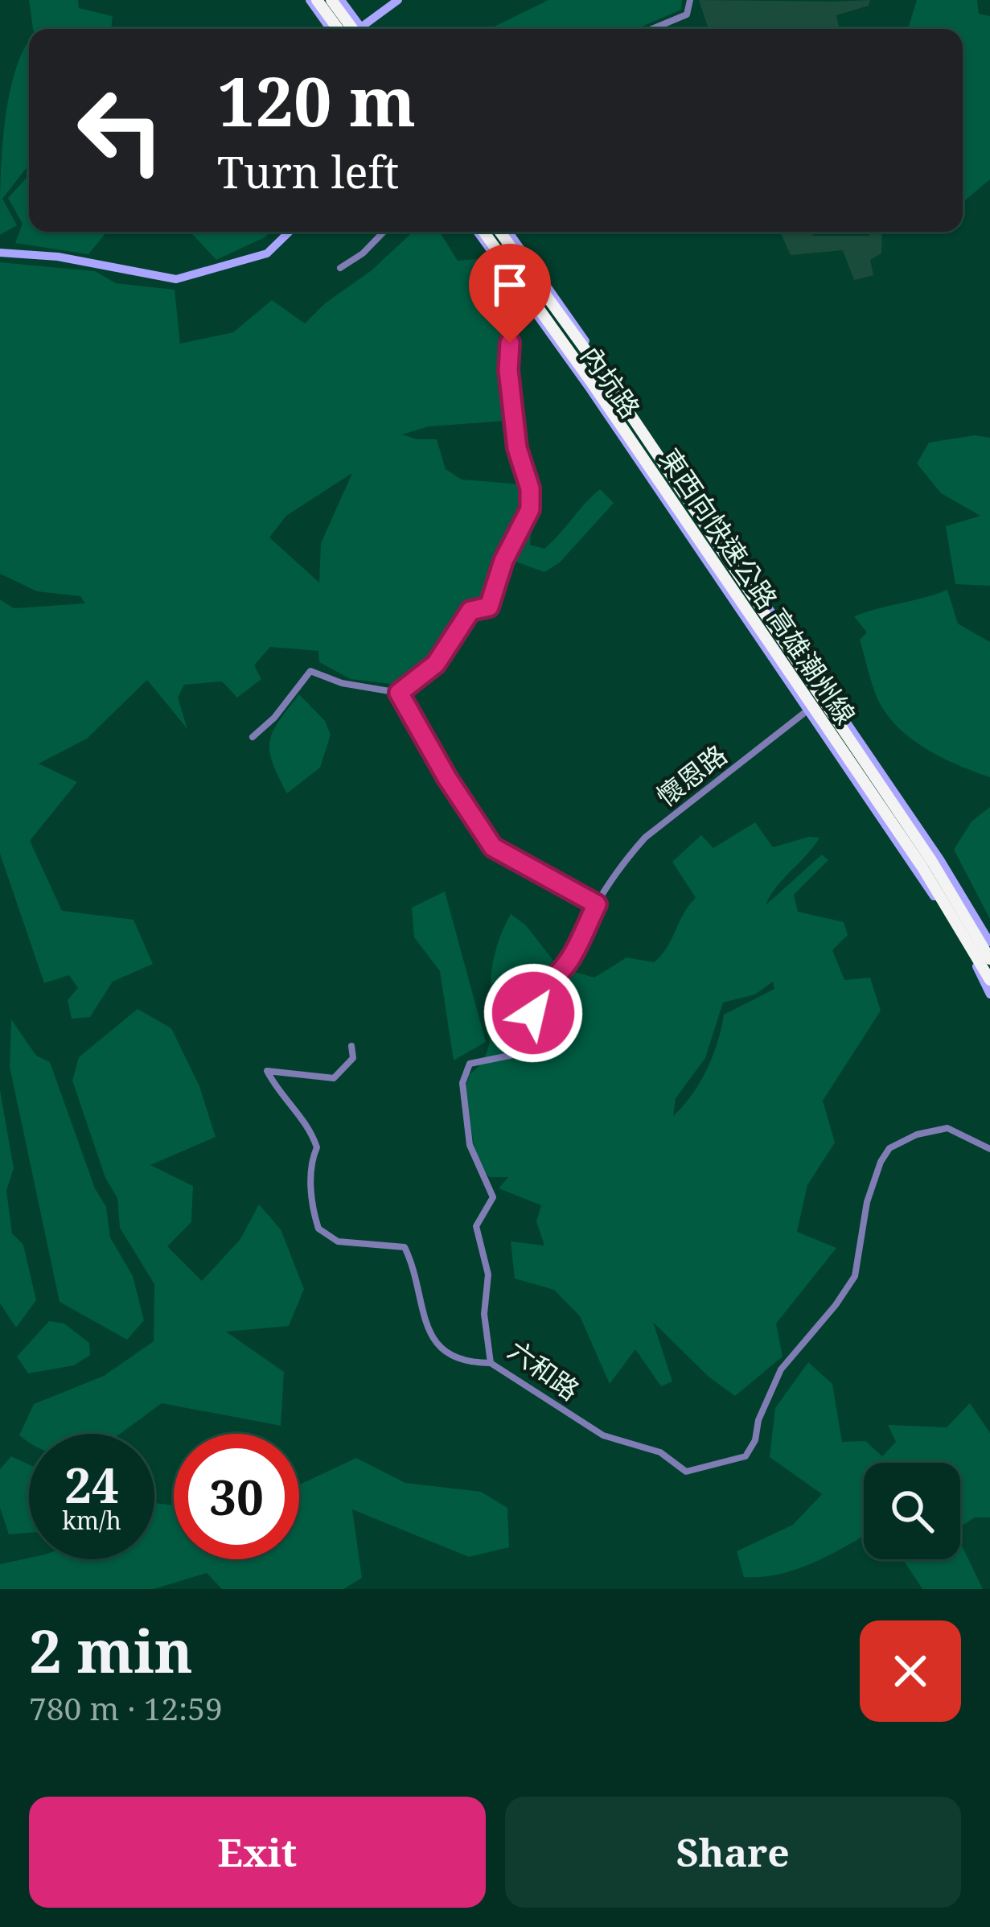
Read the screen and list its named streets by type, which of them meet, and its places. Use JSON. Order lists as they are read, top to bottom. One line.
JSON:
{"streets":{"highway":["東西向快速公路 高雄潮州線"],"main road":["內坑路"],"street":["懷恩路","六和路"]},"crossings":[["內坑路","懷恩路"],["懷恩路","六和路"]],"page":{"turn":["120 m","Turn left"],"speed":"24 km/h","limit":"30","heading":["2 min","780 m · 12:59"],"buttons":["Exit","Share"]}}
